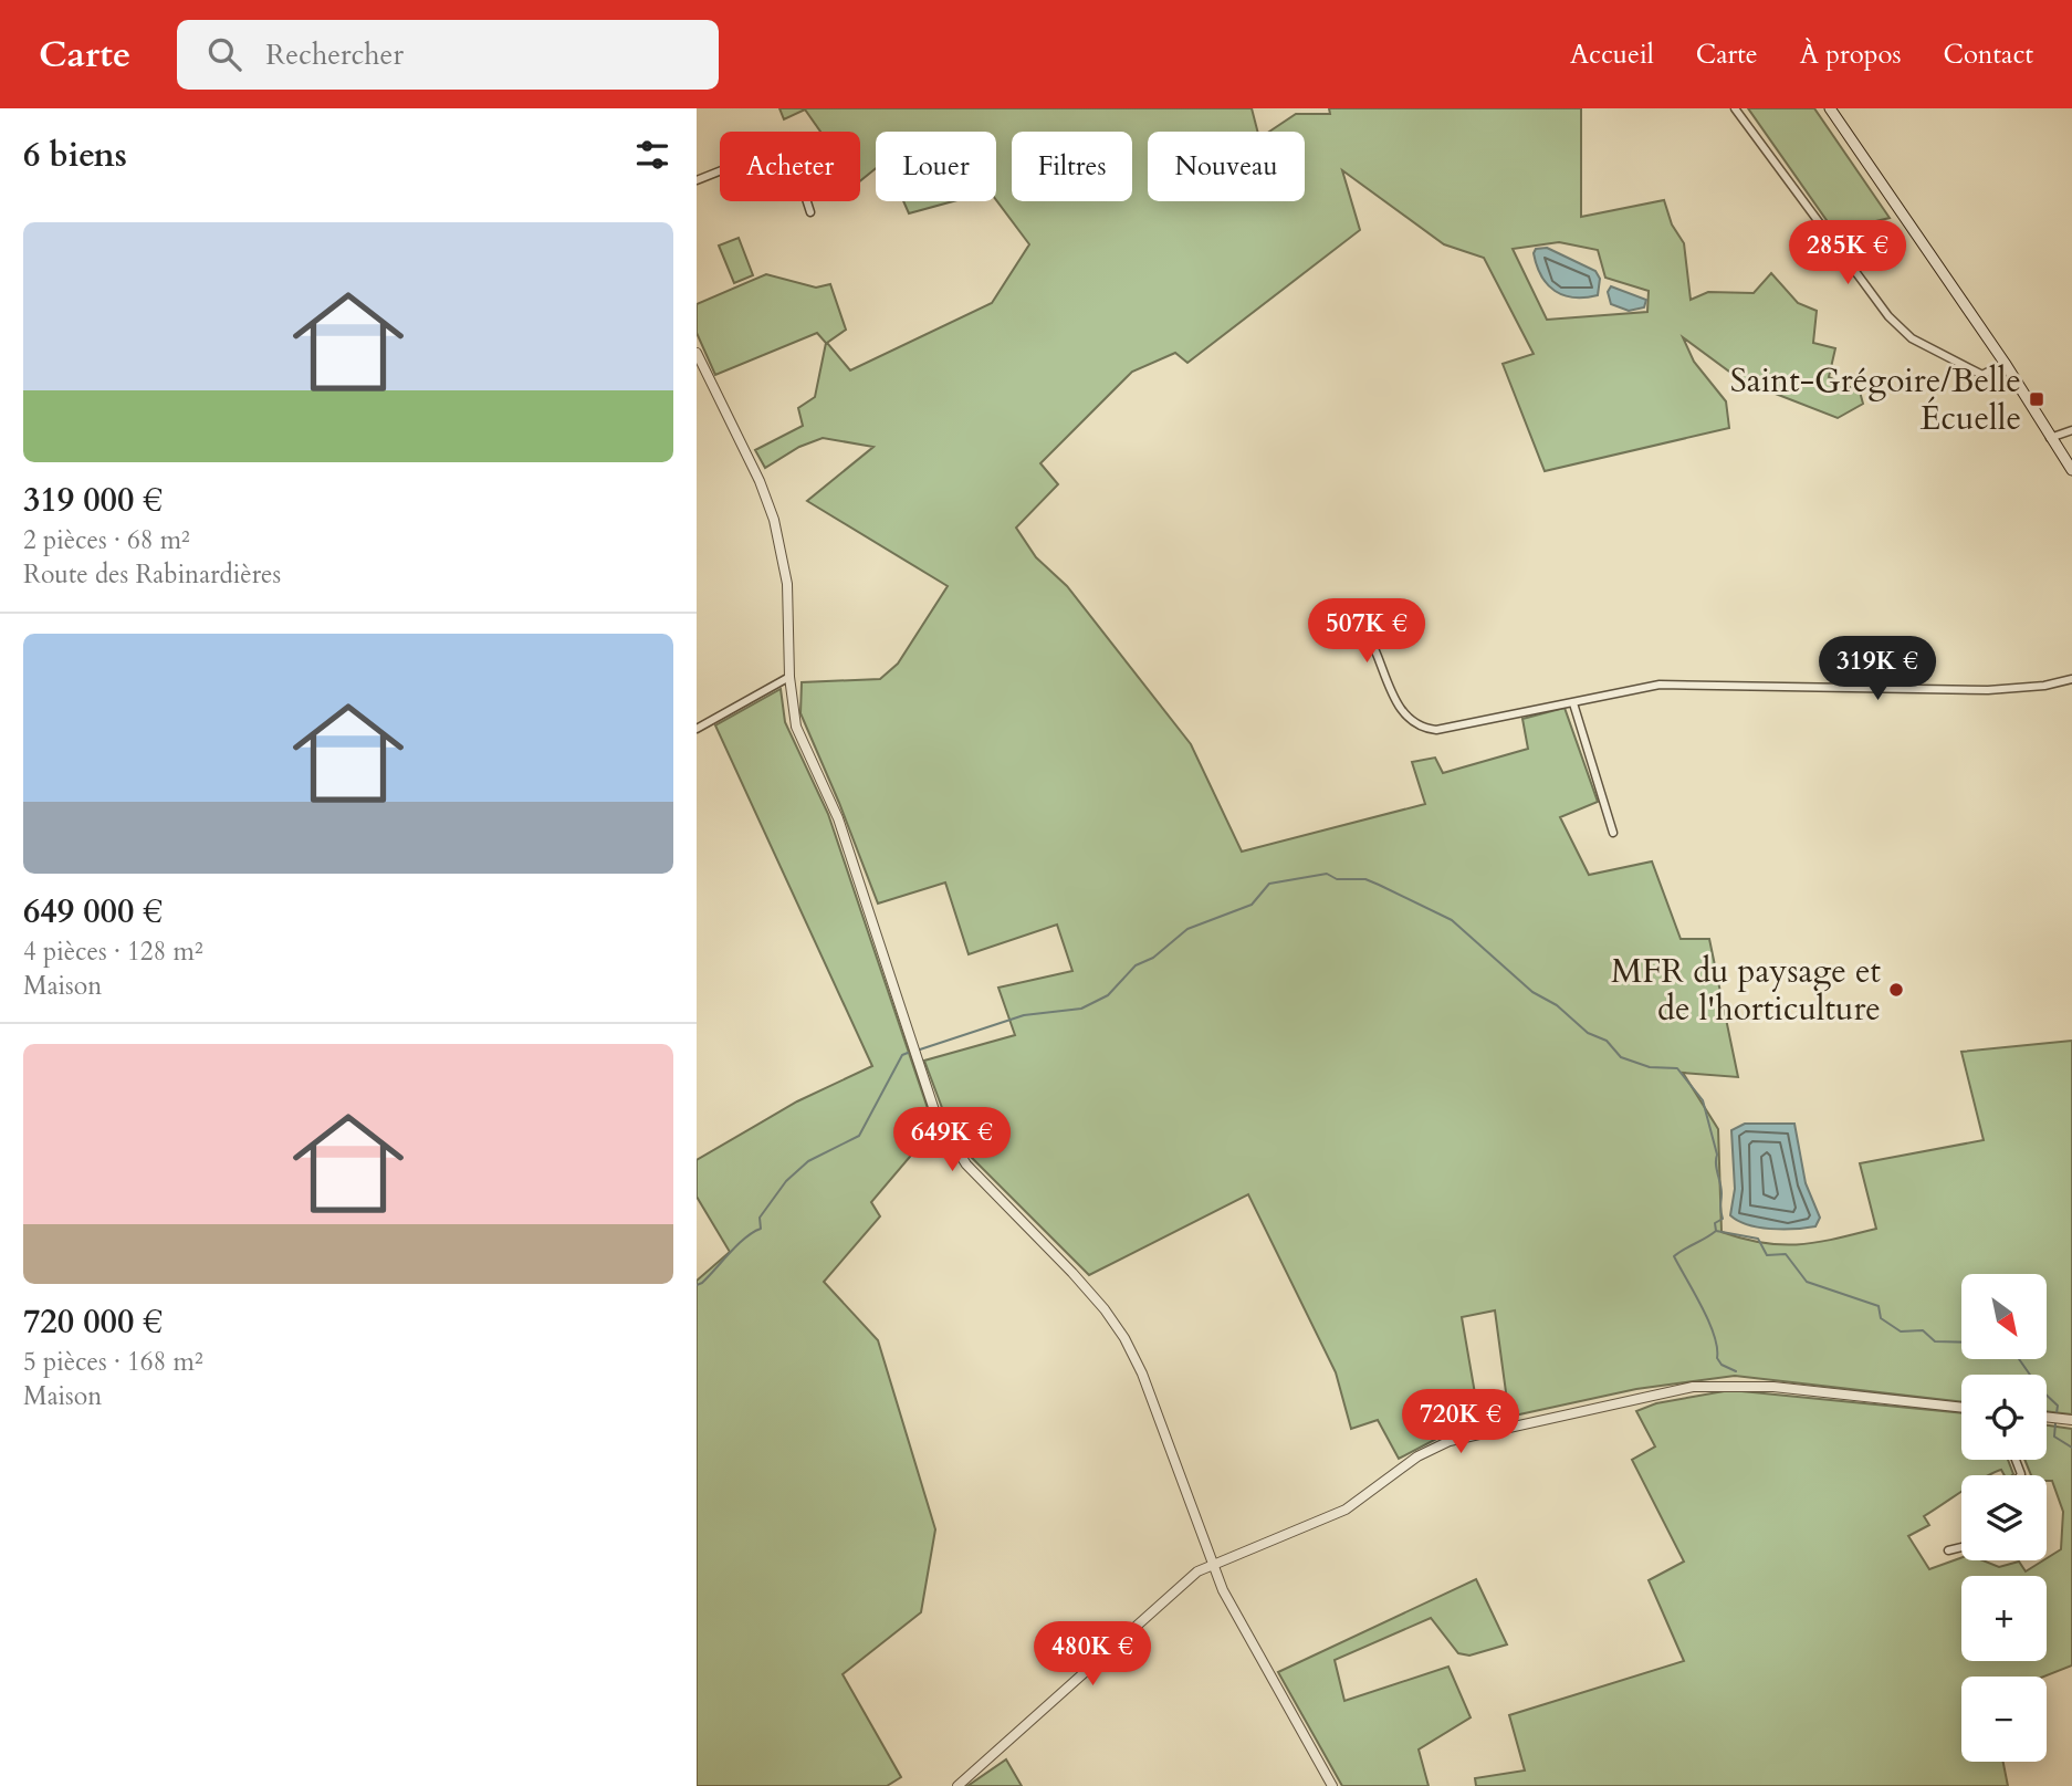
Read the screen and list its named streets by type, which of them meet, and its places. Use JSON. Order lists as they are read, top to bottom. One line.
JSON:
{"places":{"transit":["Saint-Grégoire/Belle Écuelle"],"other":["MFR du paysage et de l'horticulture"]},"north":"bottom right","page":{"header":"Carte","search":"Rechercher","nav":["Accueil","Carte","À propos","Contact"],"heading":"6 biens","chip":["Acheter","Louer","Filtres","Nouveau"],"list":[{"name":"319 000 €","note":"2 pièces · 68 m² · Route des Rabinardières"},{"name":"649 000 €","note":"4 pièces · 128 m² · Maison"},{"name":"720 000 €","note":"5 pièces · 168 m² · Maison"}],"price":["285K €","507K €","319K €","649K €","720K €","480K €"],"map_buttons":["+","−"]}}
